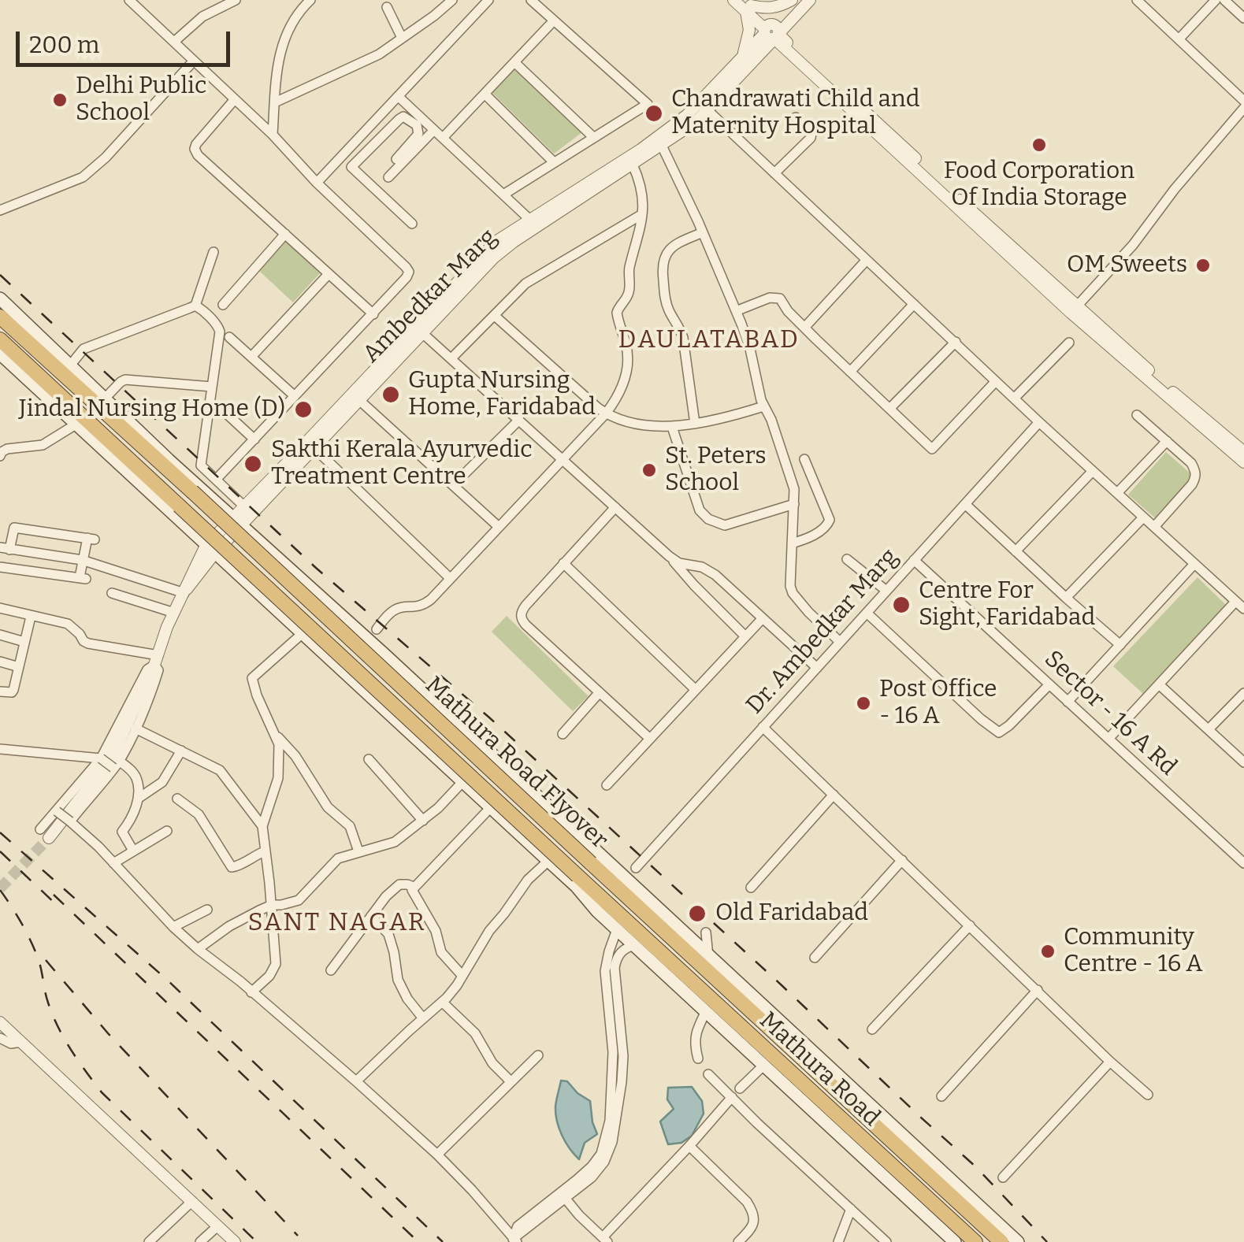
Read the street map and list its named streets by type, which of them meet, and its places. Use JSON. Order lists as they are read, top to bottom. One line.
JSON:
{"streets":{"highway":["Mathura Road Flyover","Mathura Road"],"street":["Ambedkar Marg","Dr. Ambedkar Marg","Sector - 16 A Rd"]},"crossings":[["Dr. Ambedkar Marg","Sector - 16 A Rd"],["Mathura Road Flyover","Mathura Road"]],"districts":["DAULATABAD","SANT NAGAR"],"places":["Delhi Public School","Chandrawati Child and Maternity Hospital","Food Corporation Of India Storage","OM Sweets","Gupta Nursing Home, Faridabad","Jindal Nursing Home (D)","Sakthi Kerala Ayurvedic Treatment Centre","St. Peters School","Centre For Sight, Faridabad","Post Office - 16 A","Old Faridabad","Community Centre - 16 A"],"scale_bar":"200 m"}
